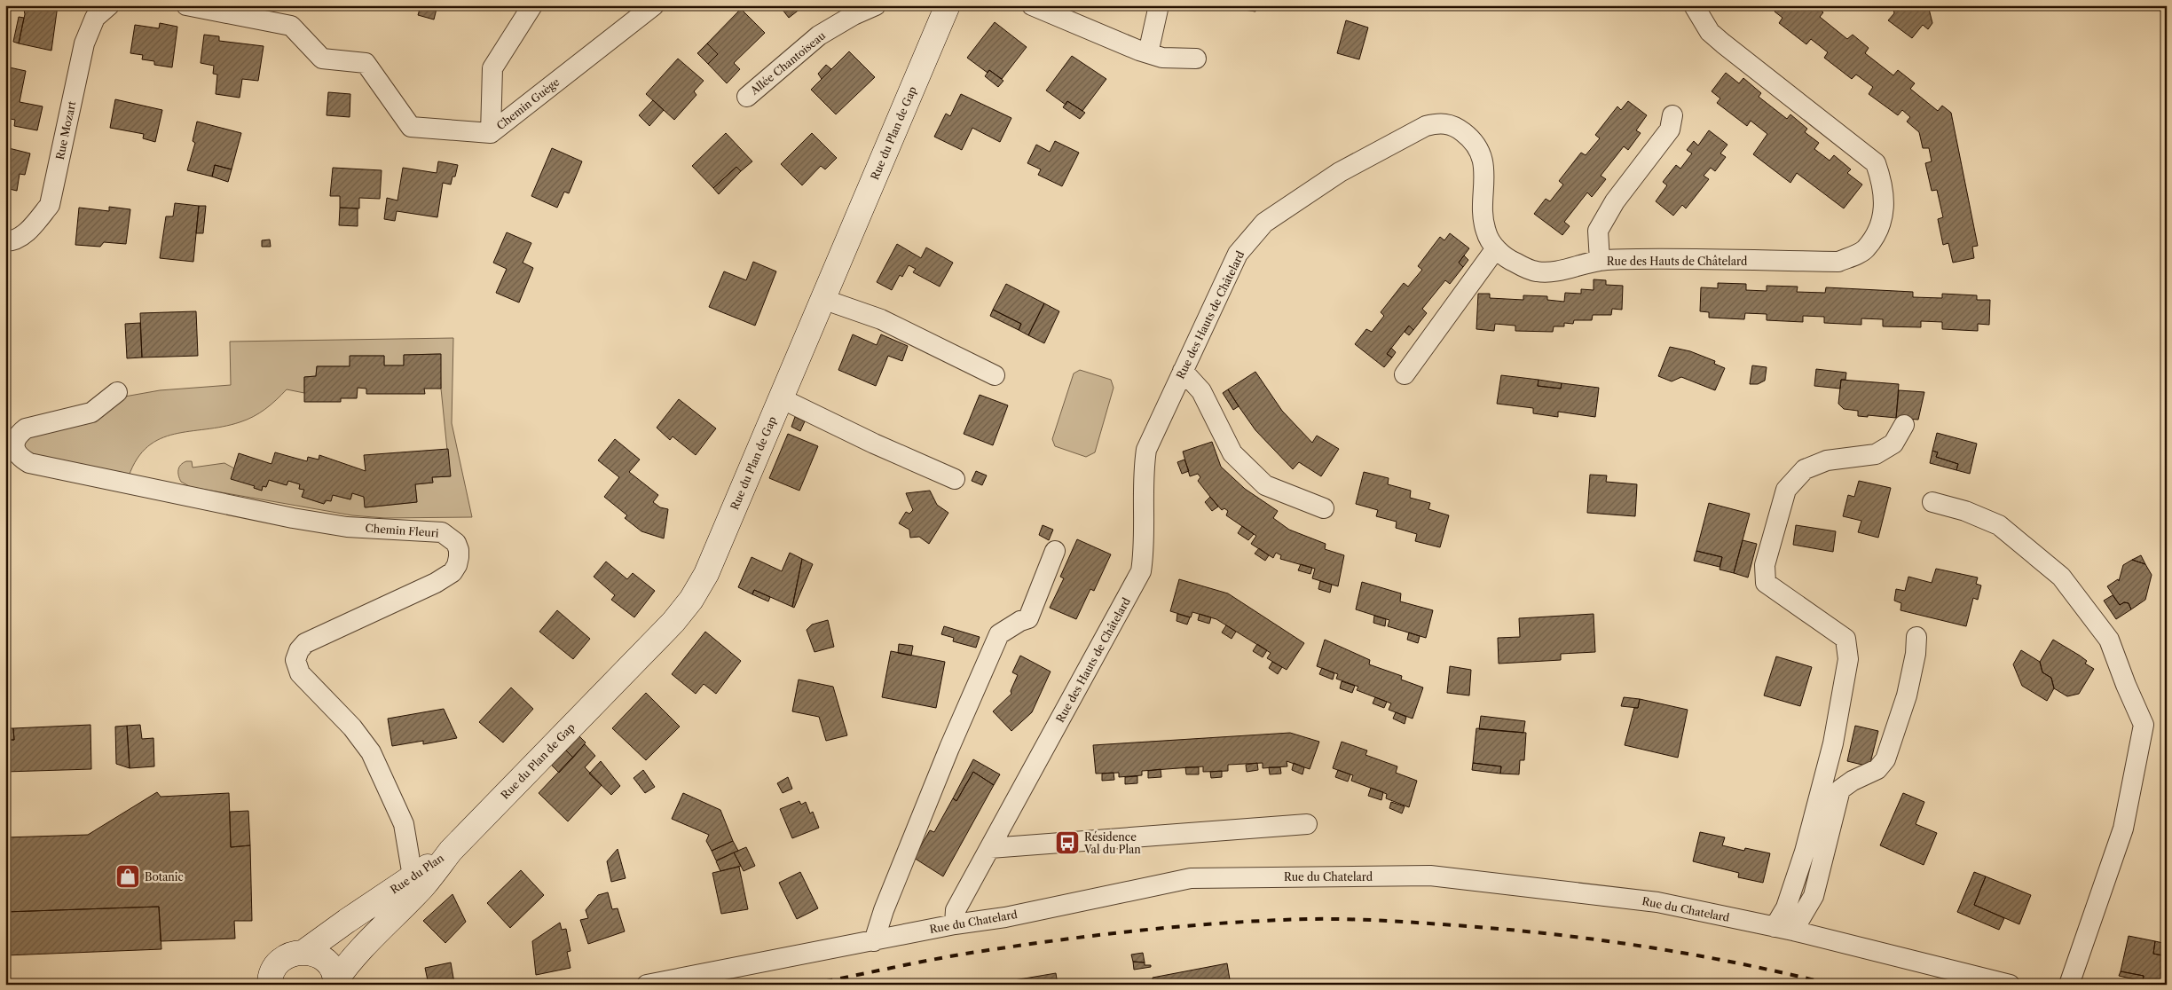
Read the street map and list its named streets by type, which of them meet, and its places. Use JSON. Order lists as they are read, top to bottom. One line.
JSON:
{"streets":{"main road":["Rue du Plan de Gap","Rue du Plan"],"street":["Allée Chantoiseau","Chemin Guège","Rue Mozart","Rue des Hauts de Châtelard","Chemin Fleuri","Rue du Chatelard"]},"crossings":[["Rue du Plan de Gap","Rue du Plan"],["Rue des Hauts de Châtelard","Rue du Chatelard"],["Chemin Fleuri","Rue du Plan"]],"places":{"bus stop":["Résidence Val du Plan"],"shop":["Botanic"]}}
